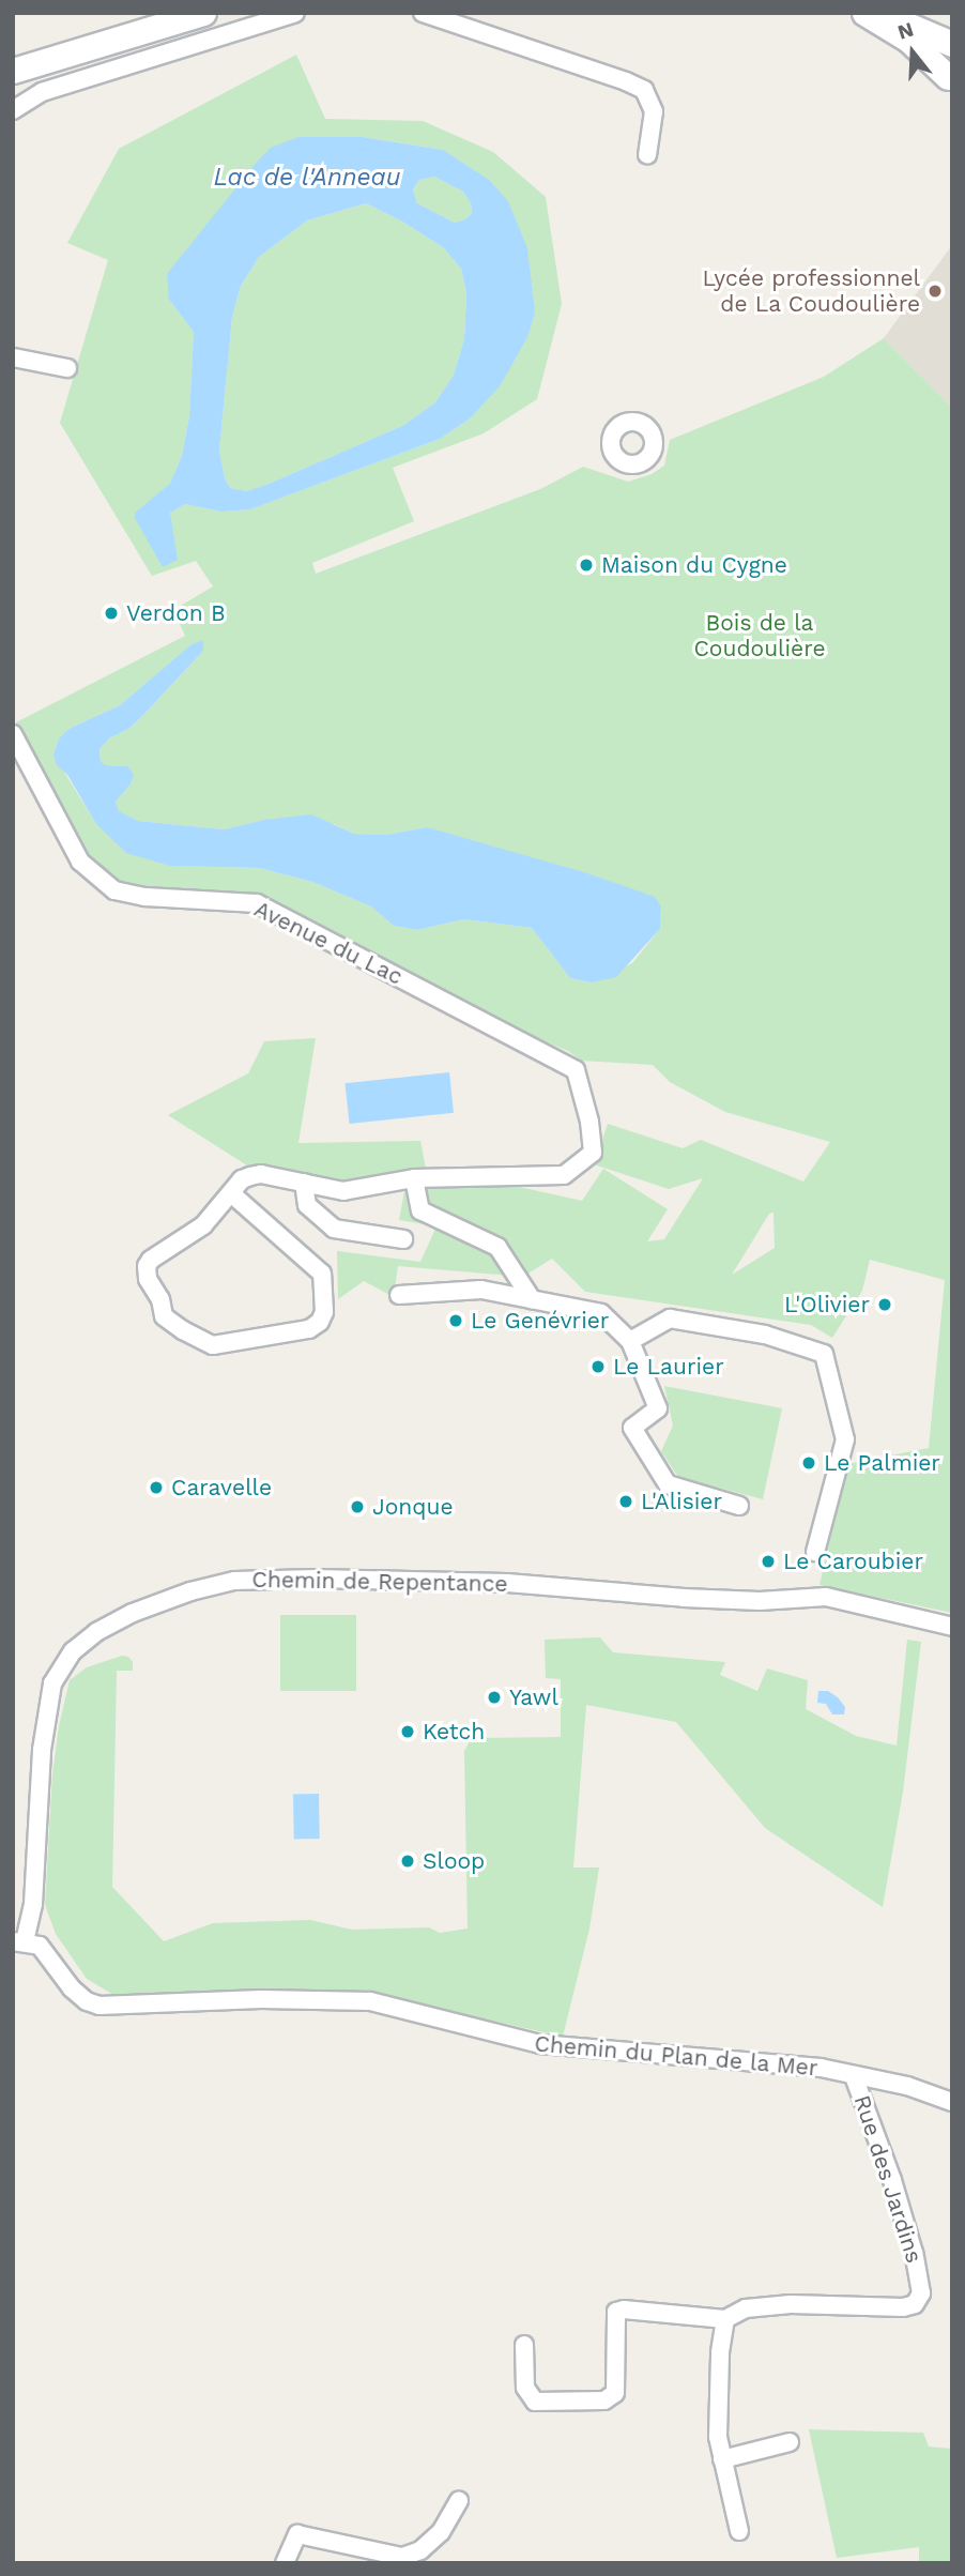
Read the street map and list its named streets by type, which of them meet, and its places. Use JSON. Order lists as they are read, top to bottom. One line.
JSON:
{"streets":{"street":["Avenue du Lac","Chemin de Repentance","Chemin du Plan de la Mer","Rue des Jardins"]},"crossings":[["Chemin de Repentance","Chemin du Plan de la Mer"],["Chemin du Plan de la Mer","Rue des Jardins"]],"water":["Lac de l'Anneau"],"parks":["Bois de la Coudoulière"],"places":["Lycée professionnel de La Coudoulière","Maison du Cygne","Verdon B","L'Olivier","Le Genévrier","Le Laurier","Le Palmier","Caravelle","L'Alisier","Jonque","Le Caroubier","Yawl","Ketch","Sloop"],"north":"top"}
